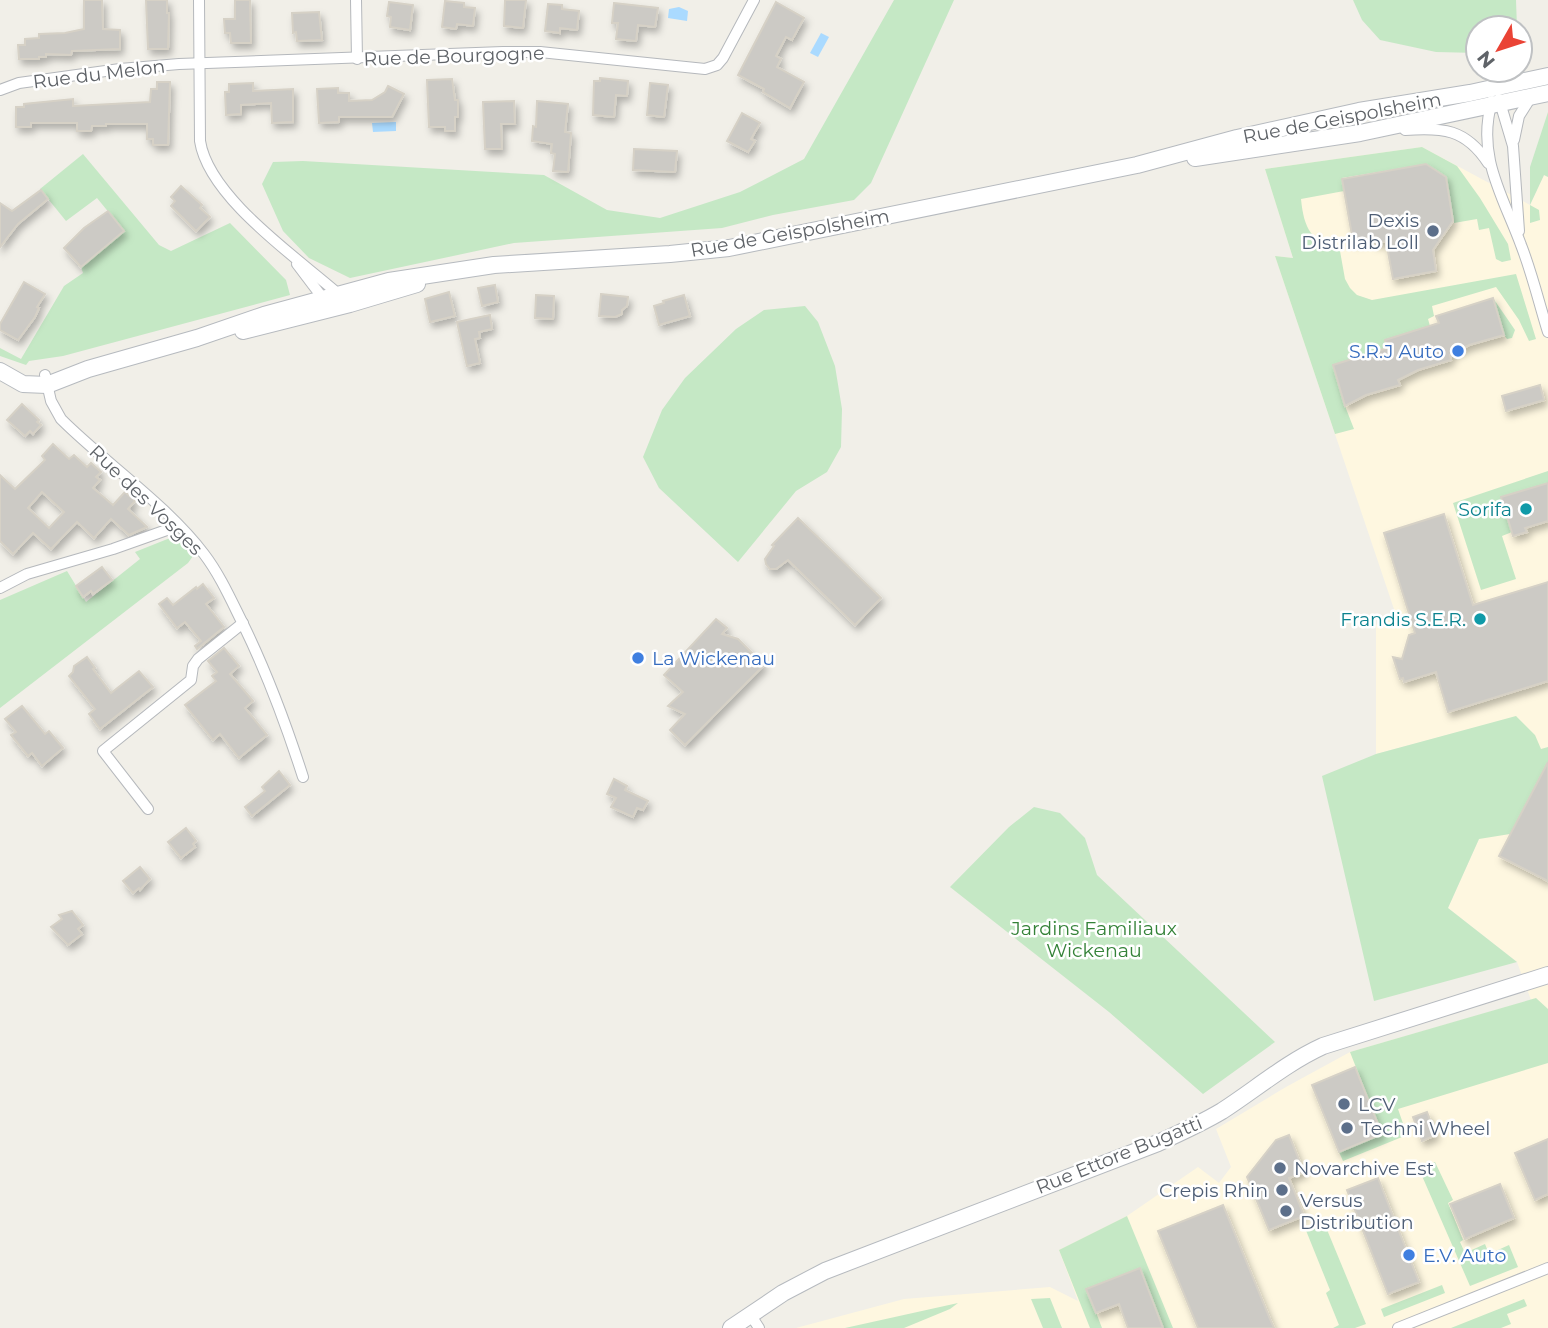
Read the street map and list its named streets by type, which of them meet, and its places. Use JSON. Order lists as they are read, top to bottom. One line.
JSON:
{"streets":{"main road":["Rue de Geispolsheim","Rue Ettore Bugatti"],"street":["Rue de Bourgogne","Rue du Melon","Rue des Vosges"]},"crossings":[["Rue de Bourgogne","Rue du Melon"],["Rue de Geispolsheim","Rue des Vosges"]],"parks":["Jardins Familiaux Wickenau"],"places":["Dexis Distrilab Loll","S.R.J Auto","Sorifa","Frandis S.E.R.","La Wickenau","LCV","Techni Wheel","Novarchive Est","Crepis Rhin","Versus Distribution","E.V. Auto"],"north":"bottom left"}
